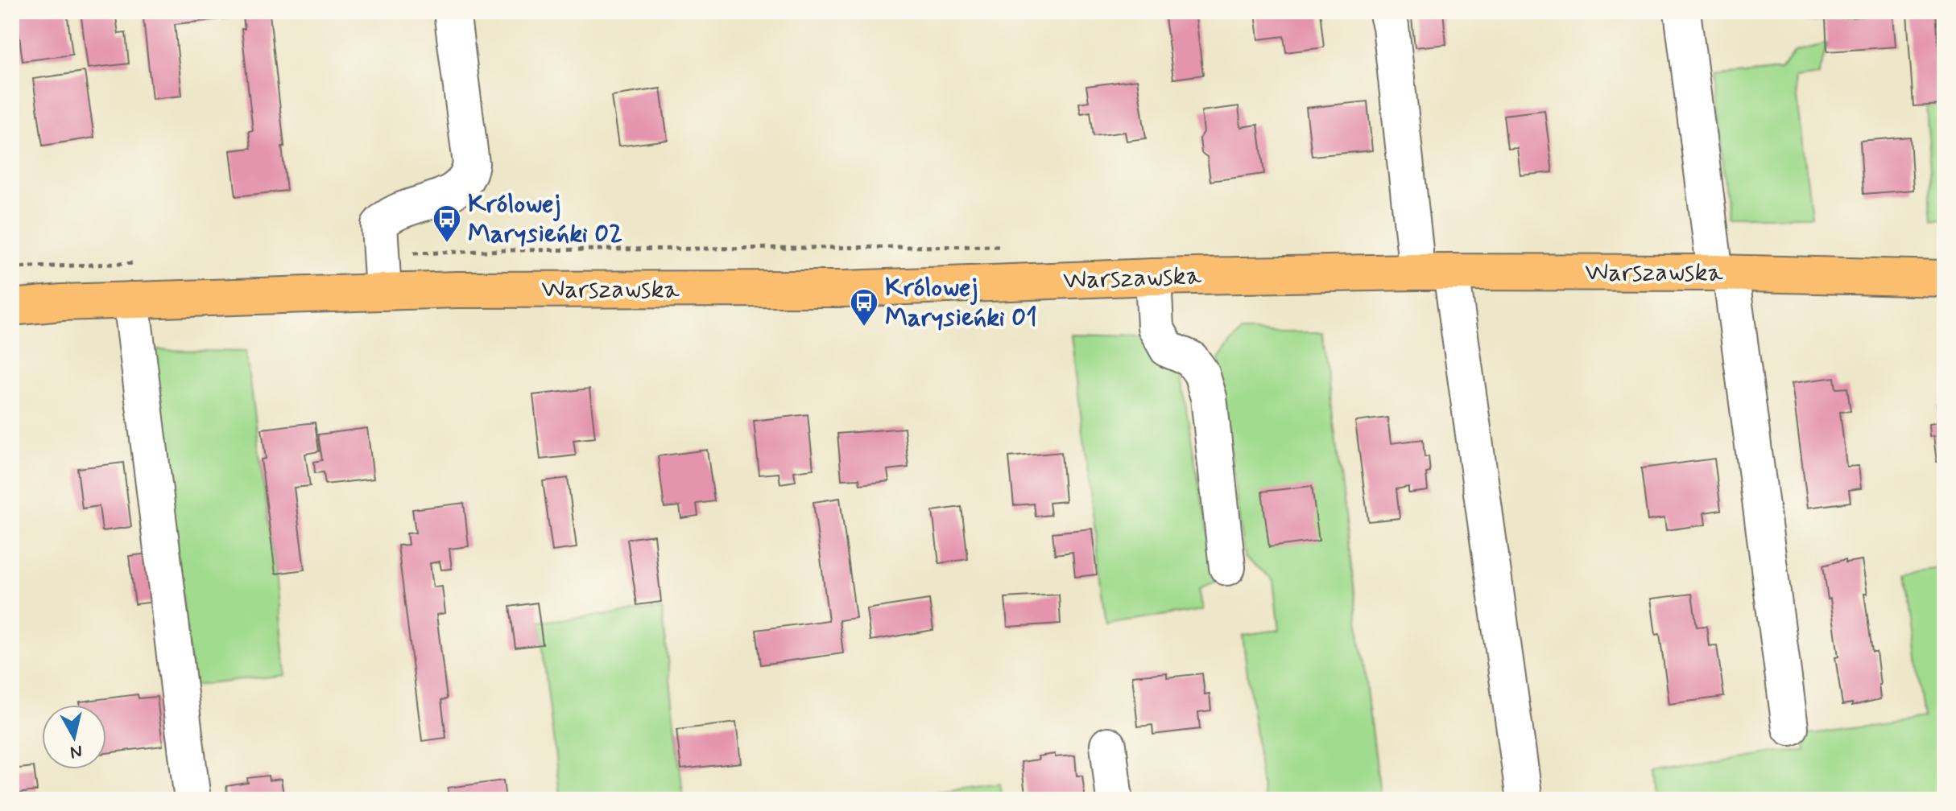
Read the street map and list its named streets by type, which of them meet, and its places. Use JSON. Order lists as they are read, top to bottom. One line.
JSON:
{"streets":{"main road":["Warszawska"]},"places":{"bus stop":["Królowej Marysieńki 02","Królowej Marysieńki 01"]},"north":"bottom"}
